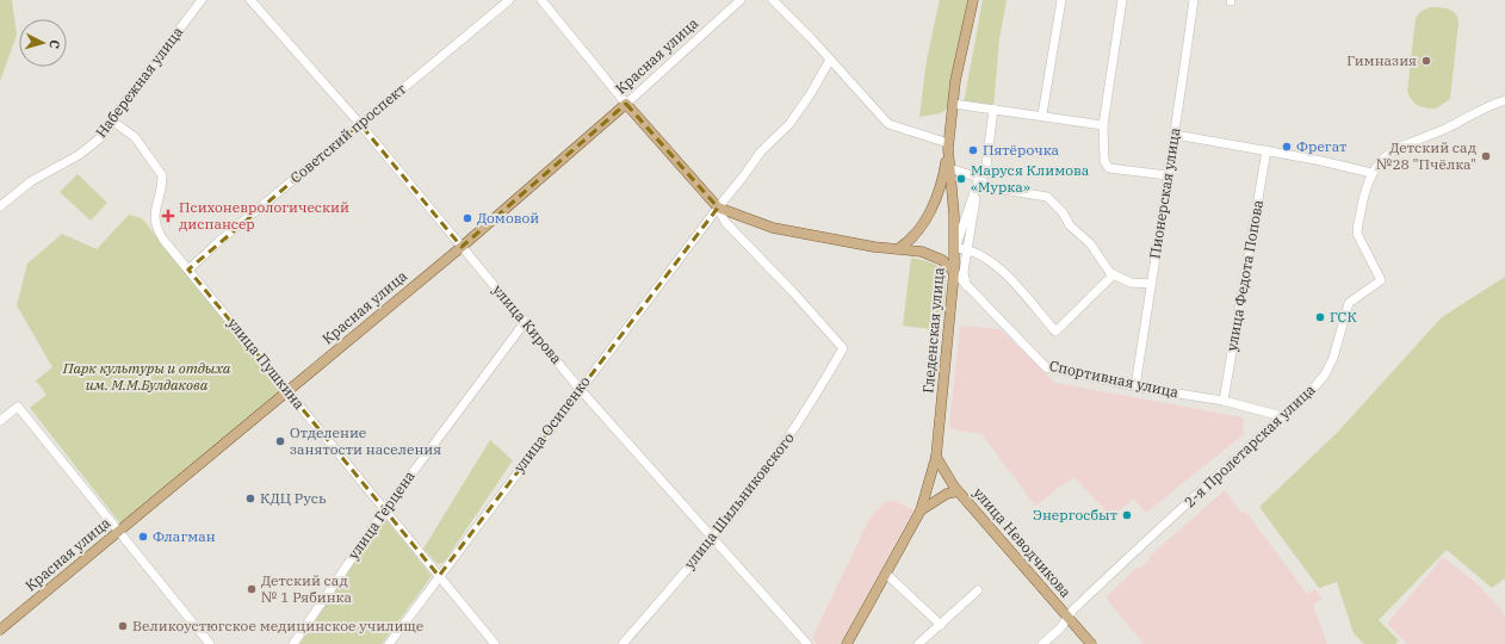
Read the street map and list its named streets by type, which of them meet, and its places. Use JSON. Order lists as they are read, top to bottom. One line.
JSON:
{"streets":{"main road":["Красная улица","Гледенская улица","улица Неводчикова"],"street":["Набережная улица","Советский проспект","Пионерская улица","улица Федота Попова","улица Кирова","улица Пушкина","Спортивная улица","улица Осипенко","2-я Пролетарская улица","улица Шильниковского","улица Герцена"]},"crossings":[["Красная улица","улица Кирова"],["Красная улица","улица Пушкина"],["Набережная улица","улица Пушкина"],["Советский проспект","улица Кирова"],["Советский проспект","улица Пушкина"],["Пионерская улица","Спортивная улица"],["улица Федота Попова","Спортивная улица"],["улица Кирова","улица Осипенко"],["улица Кирова","улица Шильниковского"],["улица Кирова","улица Герцена"],["Гледенская улица","Спортивная улица"],["Гледенская улица","улица Неводчикова"],["улица Пушкина","улица Осипенко"],["улица Пушкина","улица Герцена"],["Спортивная улица","2-я Пролетарская улица"],["улица Осипенко","улица Шильниковского"],["2-я Пролетарская улица","улица Неводчикова"]],"parks":["Парк культуры и отдыха им. М.М.Булдакова"],"places":{"other":["Гимназия","Фрегат","Пятёрочка","Детский сад №28 \"Пчёлка\"","Маруся Климова «Мурка»","Домовой","ГСК","Отделение занятости населения","КДЦ Русь","Энергосбыт","Флагман","Детский сад № 1 Рябинка","Великоустюгское медицинское училище"],"health":["Психоневрологический диспансер"]},"north":"right"}
